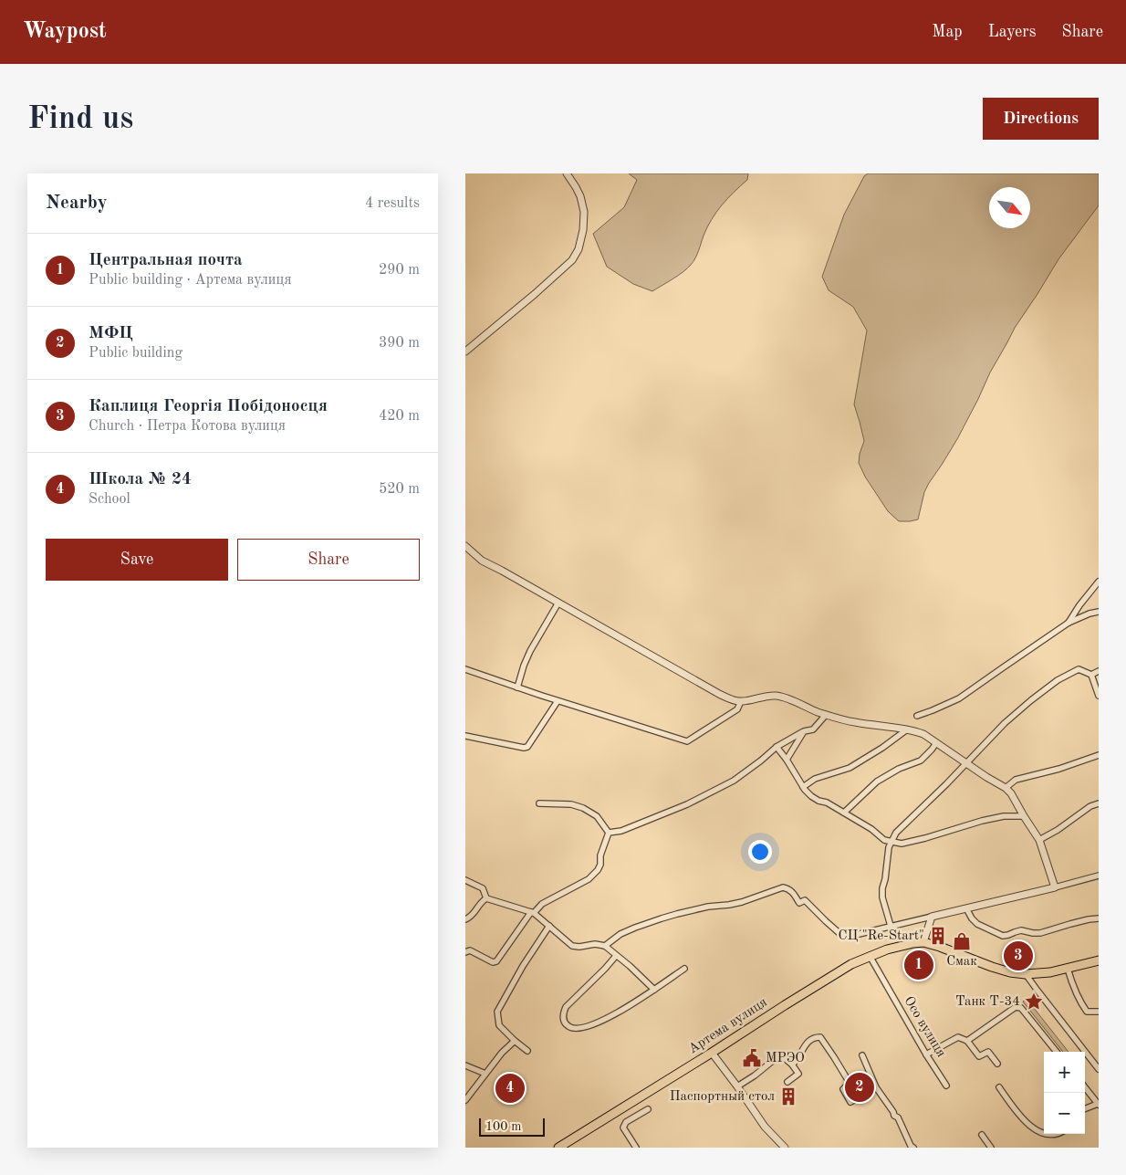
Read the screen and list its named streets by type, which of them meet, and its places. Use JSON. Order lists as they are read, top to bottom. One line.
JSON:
{"streets":{"highway":["Артема вулиця"],"street":["Осо вулиця"]},"crossings":[["Артема вулиця","Осо вулиця"]],"places":{"building":["СЦ \"Re-Start\"","Паспортный стол"],"shop":["Смак"],"place":["Танк Т-34"],"public building":["МРЭО"]},"scale_bar":"100 m","north":"bottom right","page":{"header":"Waypost","nav":["Map","Layers","Share"],"buttons":["Directions",["Save","Share"]],"title":"Find us","heading":["Nearby","4 results"],"list":[{"mark":"1","name":"Центральная почта","note":"Public building · Артема вулиця","value":"290 m"},{"mark":"2","name":"МФЦ","note":"Public building","value":"390 m"},{"mark":"3","name":"Каплиця Георгія Побідоносця","note":"Church · Петра Котова вулиця","value":"420 m"},{"mark":"4","name":"Школа № 24","note":"School","value":"520 m"}],"pins":["3","1","2","4"],"map_buttons":["+","−"],"scale":"100 m"}}
